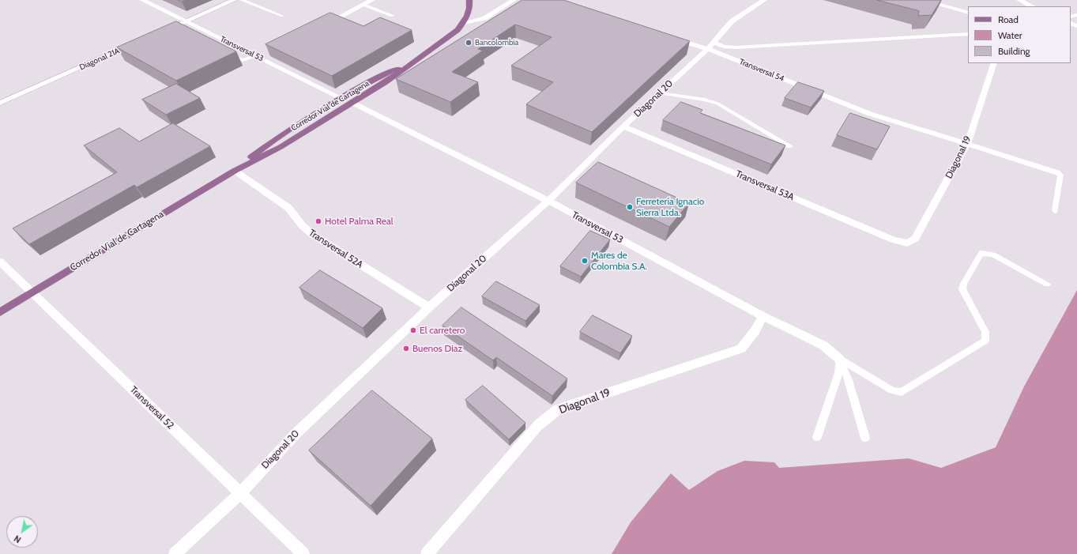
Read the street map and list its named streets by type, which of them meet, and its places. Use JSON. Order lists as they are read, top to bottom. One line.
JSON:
{"streets":{"main road":["Corredor Vial de Cartagena"],"street":["Transversal 53","Diagonal 21A","Transversal 54","Diagonal 20","Diagonal 19","Transversal 53A","Transversal 52A","Transversal 52"]},"crossings":[["Transversal 53","Diagonal 20"],["Transversal 53","Corredor Vial de Cartagena"],["Transversal 53","Diagonal 19"],["Transversal 54","Diagonal 20"],["Transversal 54","Diagonal 19"],["Diagonal 20","Transversal 53A"],["Diagonal 20","Transversal 52A"],["Diagonal 20","Transversal 52"],["Corredor Vial de Cartagena","Transversal 52A"],["Corredor Vial de Cartagena","Transversal 52"],["Diagonal 19","Transversal 53A"]],"places":["Bancolombia","Ferretería Ignacio Sierra Ltda.","Hotel Palma Real","Mares de Colombia S.A.","El carretero","Buenos Diaz"],"legend":["Road","Water","Building"],"north":"bottom left"}
